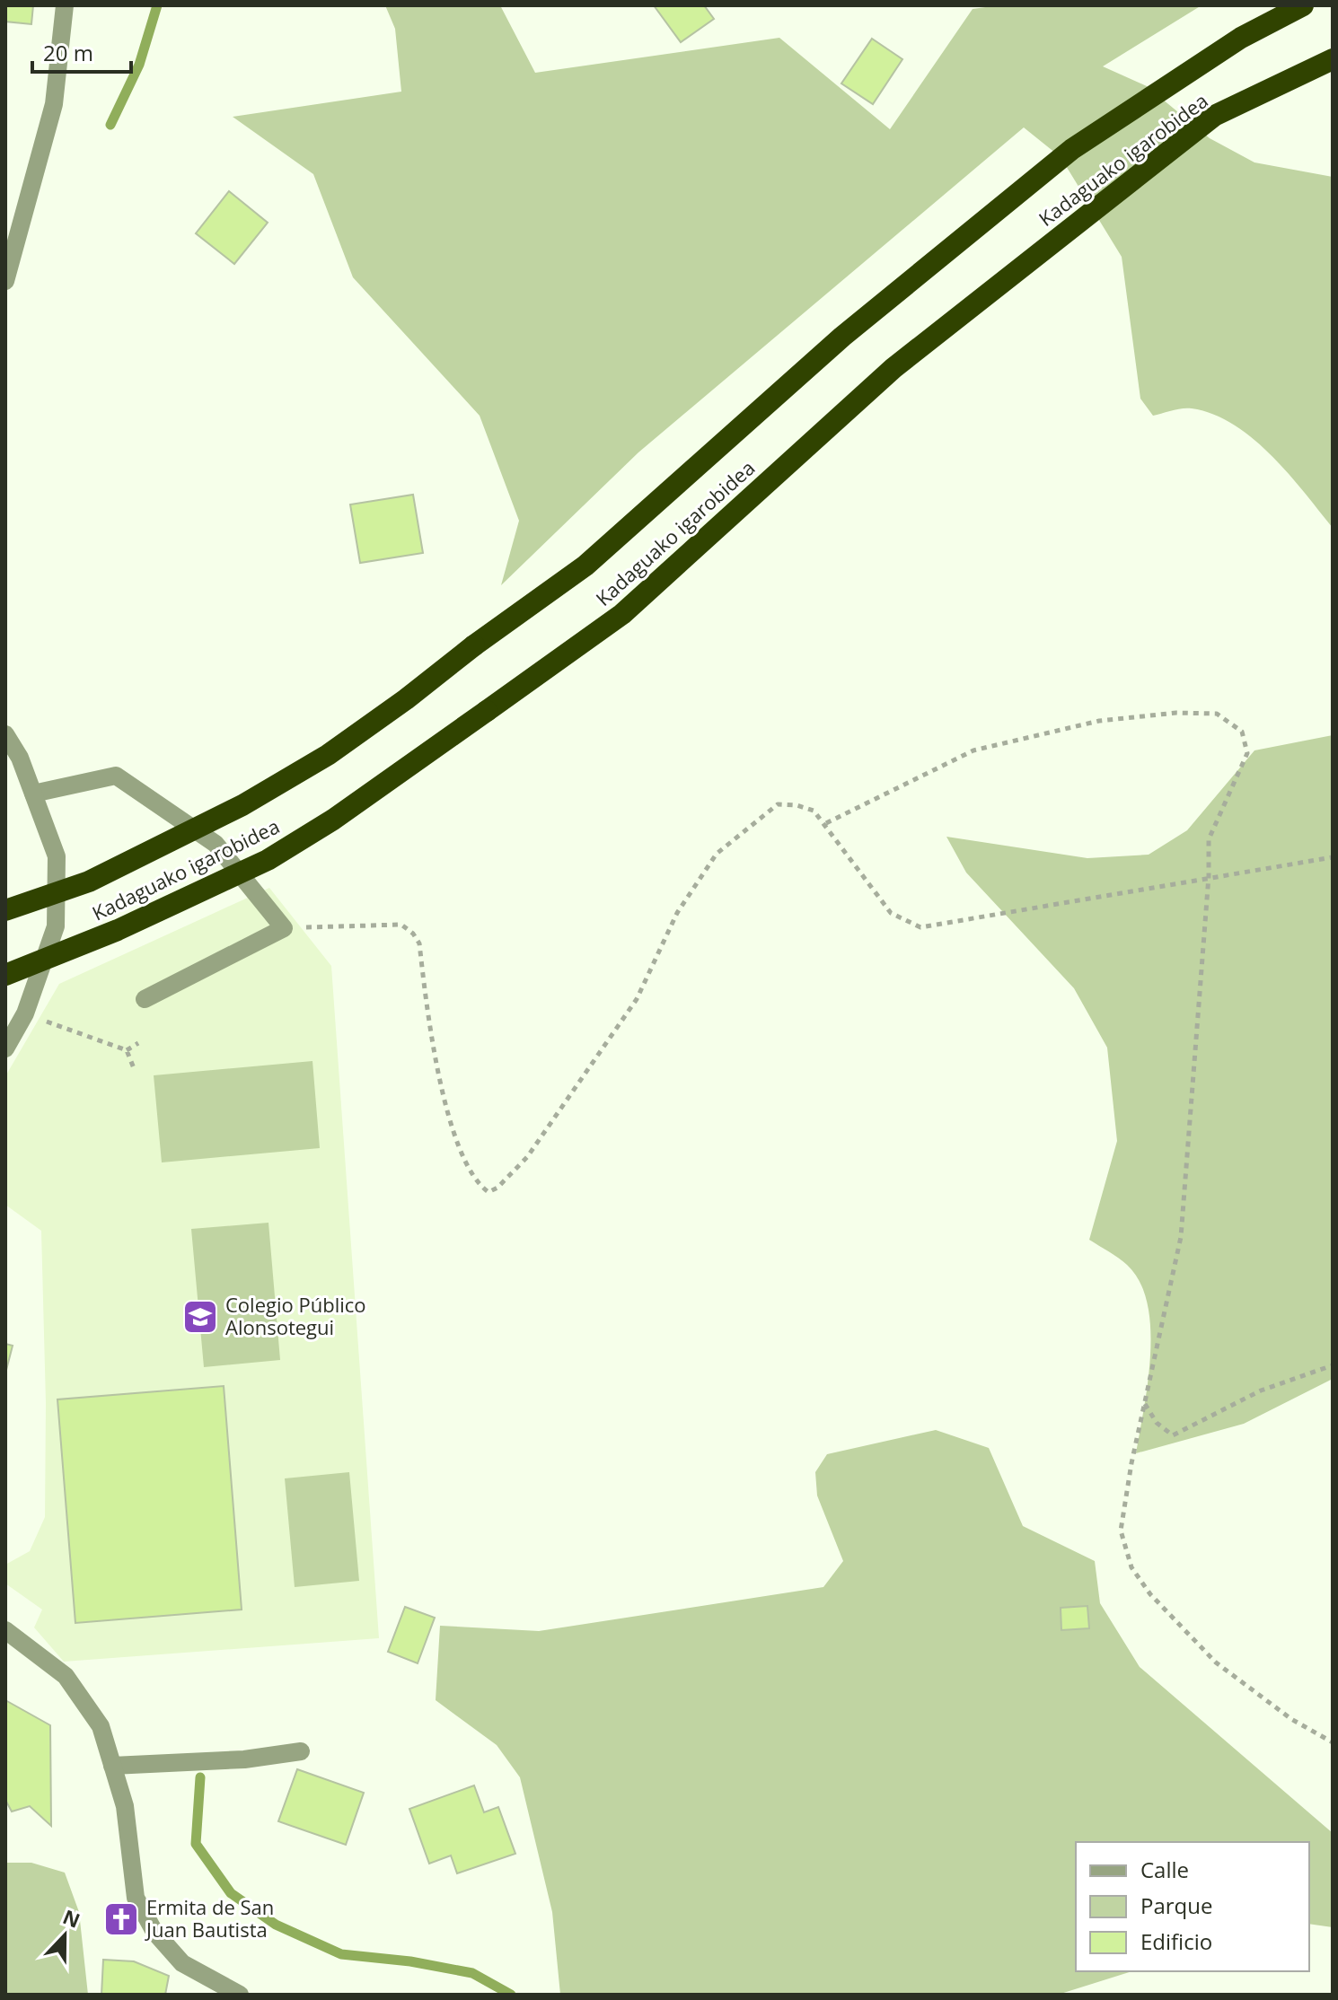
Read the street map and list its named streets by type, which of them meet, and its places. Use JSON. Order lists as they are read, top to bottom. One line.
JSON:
{"streets":{"highway":["Kadaguako igarobidea"]},"places":{"school or university":["Colegio Público Alonsotegui"],"church":["Ermita de San Juan Bautista"]},"legend":["Calle","Parque","Edificio"],"scale_bar":"20 m","north":"top"}
